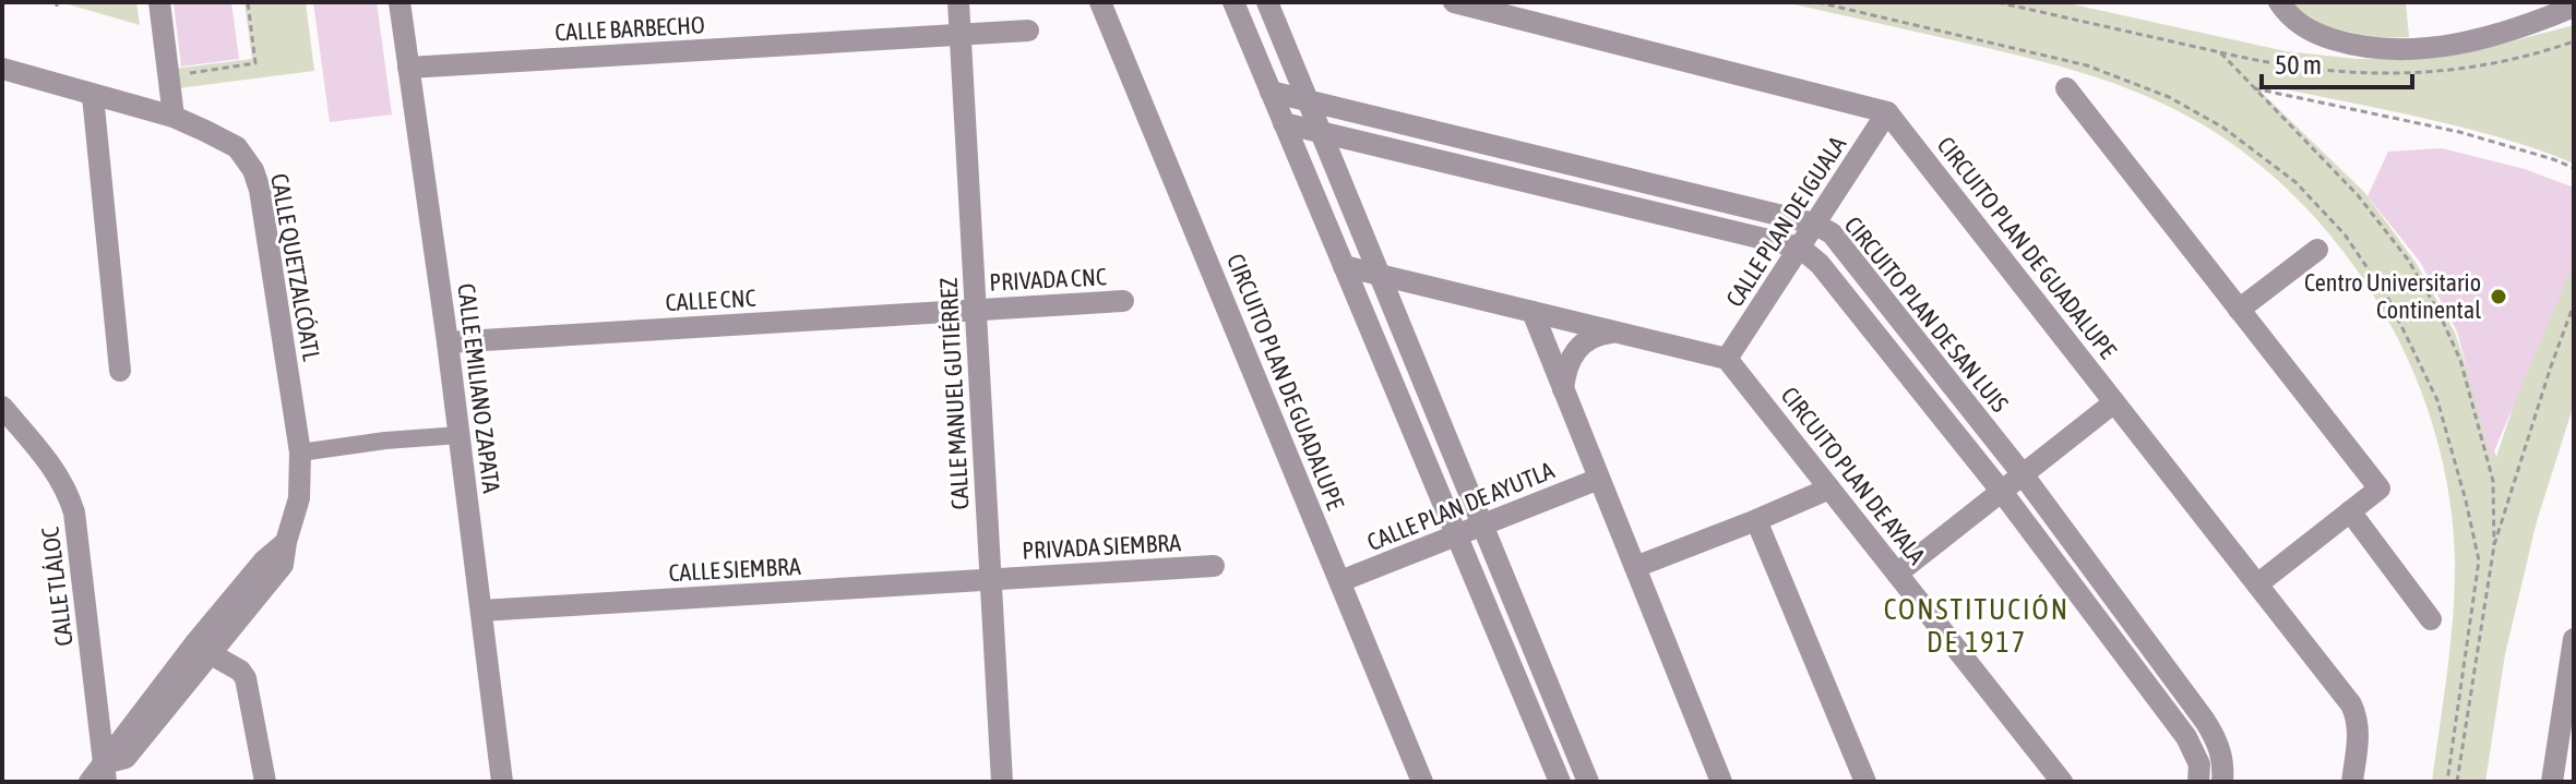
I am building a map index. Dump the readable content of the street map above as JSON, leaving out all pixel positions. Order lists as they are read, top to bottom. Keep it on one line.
{"streets":{"street":["CALLE BARBECHO","CALLE PLAN DE IGUALA","CIRCUITO PLAN DE GUADALUPE","CALLE QUETZALCÓATL","PRIVADA CNC","CALLE CNC","CIRCUITO PLAN DE SAN LUIS","CALLE EMILIANO ZAPATA","CALLE MANUEL GUTIÉRREZ","CIRCUITO PLAN DE AYALA","CALLE PLAN DE AYUTLA","PRIVADA SIEMBRA","CALLE SIEMBRA","CALLE TLÁLOC"]},"crossings":[["CALLE BARBECHO","CALLE EMILIANO ZAPATA"],["CALLE BARBECHO","CALLE MANUEL GUTIÉRREZ"],["CALLE PLAN DE IGUALA","CIRCUITO PLAN DE GUADALUPE"],["CALLE PLAN DE IGUALA","CIRCUITO PLAN DE SAN LUIS"],["CALLE PLAN DE IGUALA","CIRCUITO PLAN DE AYALA"],["CIRCUITO PLAN DE GUADALUPE","CALLE PLAN DE AYUTLA"],["CALLE QUETZALCÓATL","CALLE TLÁLOC"],["PRIVADA CNC","CALLE CNC"],["PRIVADA CNC","CALLE MANUEL GUTIÉRREZ"],["CALLE CNC","CALLE EMILIANO ZAPATA"],["CALLE CNC","CALLE MANUEL GUTIÉRREZ"],["CALLE EMILIANO ZAPATA","CALLE SIEMBRA"],["CALLE MANUEL GUTIÉRREZ","PRIVADA SIEMBRA"],["CALLE MANUEL GUTIÉRREZ","CALLE SIEMBRA"],["PRIVADA SIEMBRA","CALLE SIEMBRA"]],"districts":["CONSTITUCIÓN DE 1917"],"places":["Centro Universitario Continental"],"scale_bar":"50 m"}
